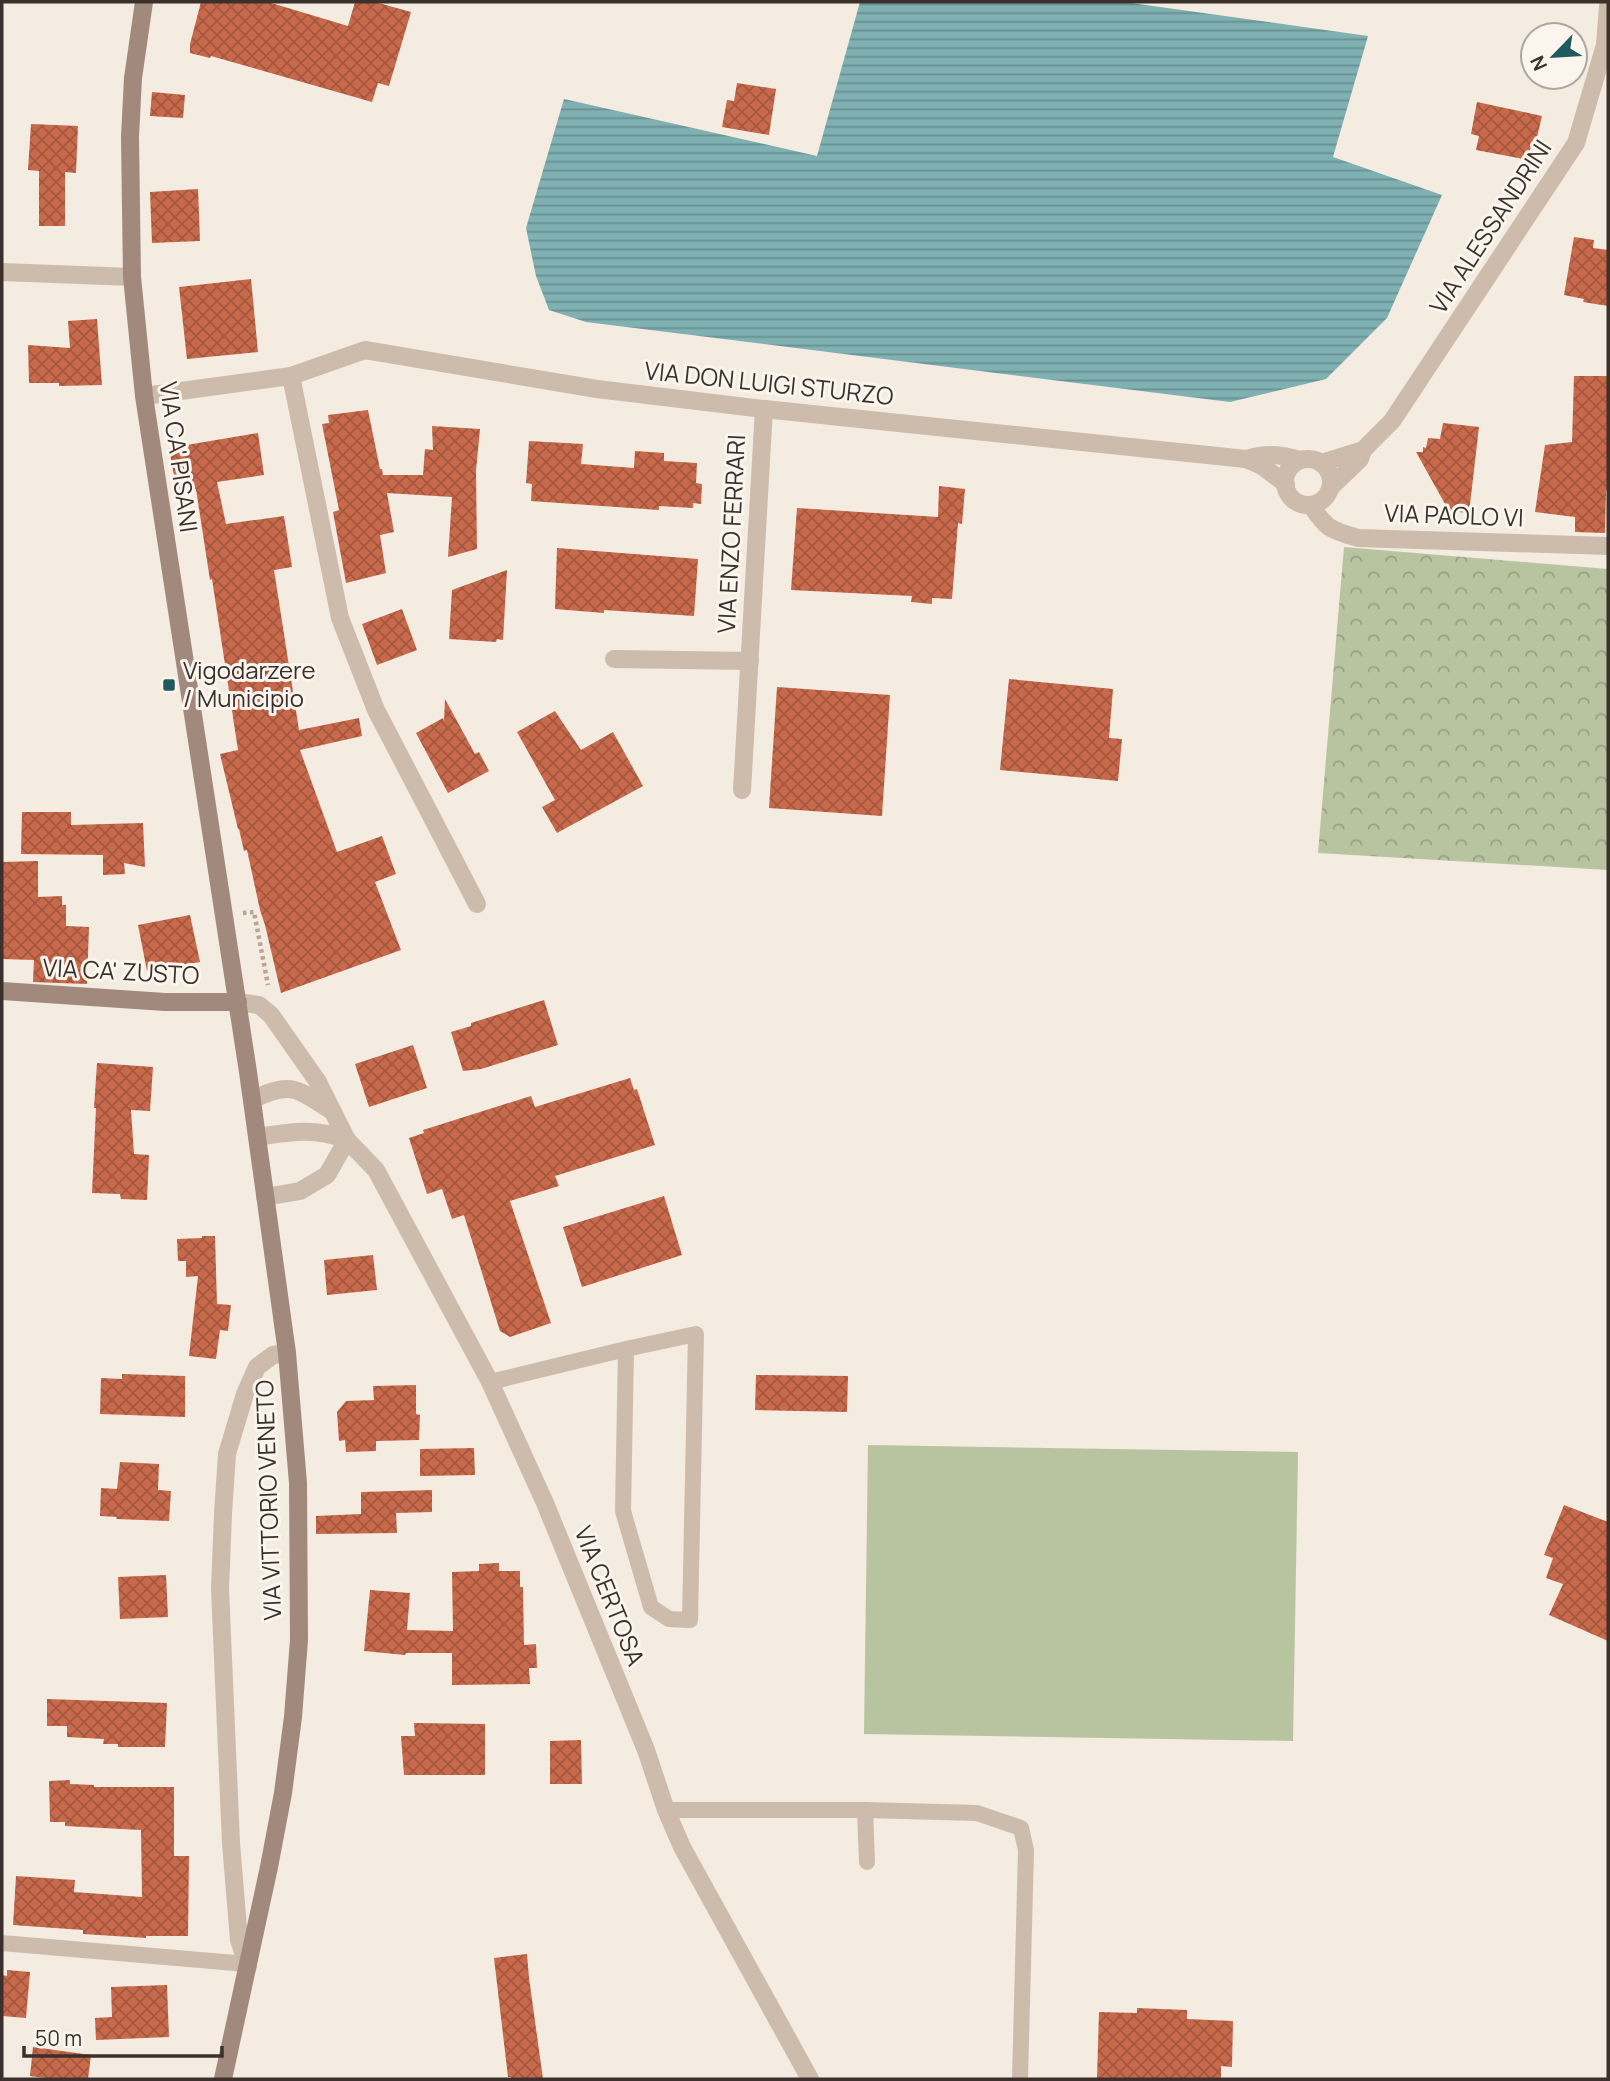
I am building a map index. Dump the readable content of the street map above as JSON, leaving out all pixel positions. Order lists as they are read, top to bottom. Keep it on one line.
{"streets":{"main road":["VIA CA' PISANI","VIA CA' ZUSTO","VIA VITTORIO VENETO"],"street":["VIA ALESSANDRINI","VIA DON LUIGI STURZO","VIA PAOLO VI","VIA ENZO FERRARI","VIA CERTOSA"]},"crossings":[["VIA ALESSANDRINI","VIA DON LUIGI STURZO"],["VIA ALESSANDRINI","VIA PAOLO VI"],["VIA DON LUIGI STURZO","VIA CA' PISANI"],["VIA DON LUIGI STURZO","VIA PAOLO VI"],["VIA DON LUIGI STURZO","VIA ENZO FERRARI"],["VIA CA' PISANI","VIA VITTORIO VENETO"],["VIA CA' ZUSTO","VIA VITTORIO VENETO"],["VIA CA' ZUSTO","VIA CERTOSA"],["VIA VITTORIO VENETO","VIA CERTOSA"]],"places":{"transit":["Vigodarzere / Municipio"]},"scale_bar":"50 m","north":"bottom left"}
